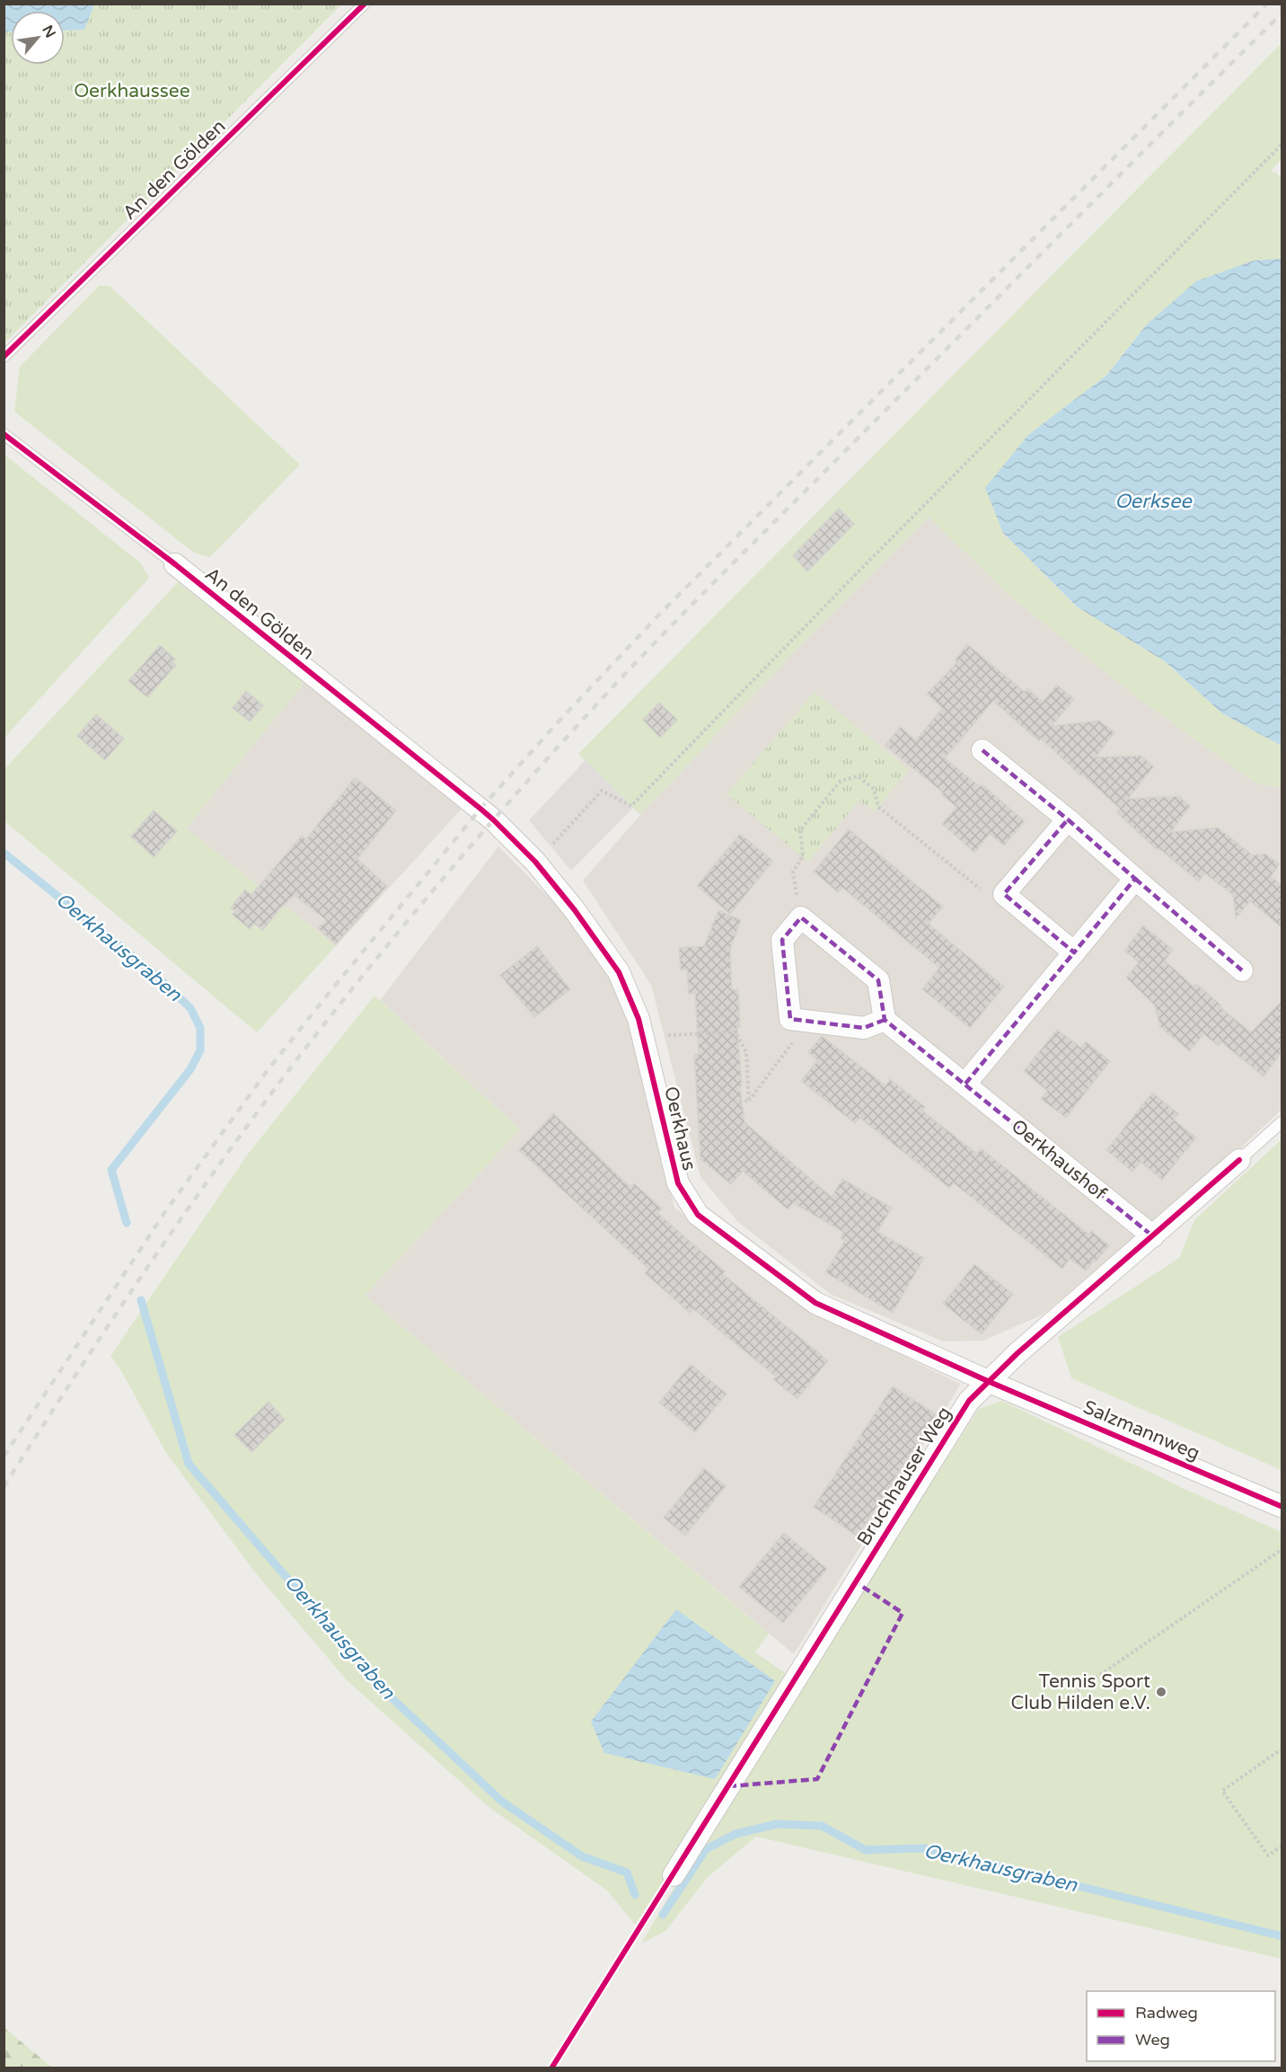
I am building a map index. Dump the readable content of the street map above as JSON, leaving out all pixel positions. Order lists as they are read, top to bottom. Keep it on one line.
{"streets":{"street":["An den Gölden","Oerkhaus","Oerkhaushof","Salzmannweg","Bruchhauser Weg"]},"crossings":[["An den Gölden","Oerkhaus"],["Oerkhaus","Salzmannweg"],["Oerkhaus","Bruchhauser Weg"],["Oerkhaushof","Bruchhauser Weg"],["Salzmannweg","Bruchhauser Weg"]],"water":["Oerksee","Oerkhausgraben"],"parks":["Oerkhaussee"],"places":["Tennis Sport Club Hilden e.V."],"legend":["Radweg","Weg"],"north":"top right"}
